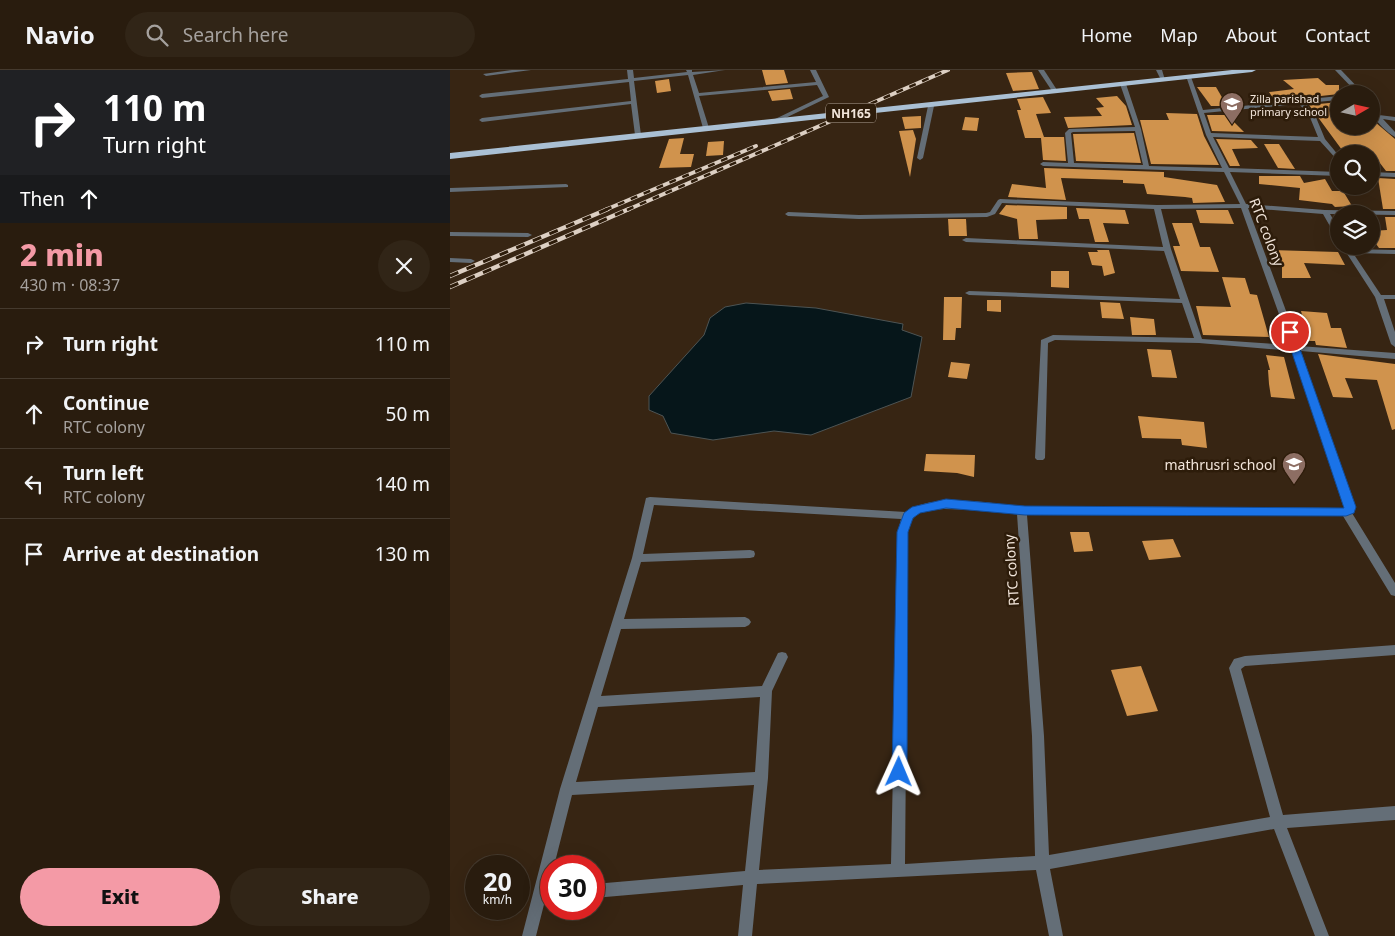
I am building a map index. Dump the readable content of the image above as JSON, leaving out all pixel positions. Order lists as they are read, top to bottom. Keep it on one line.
{"streets":{"highway":["NH165"],"street":["RTC colony"]},"crossings":[["NH165","RTC colony"]],"places":{"school or university":["Zilla parishad primary school","mathrusri school"]},"north":"right","page":{"header":"Navio","search":"Search here","nav":["Home","Map","About","Contact"],"turn":["110 m","Turn right"],"then":"Then","heading":["2 min","430 m · 08:37"],"list":[{"name":"Turn right","value":"110 m"},{"name":"Continue","note":"RTC colony","value":"50 m"},{"name":"Turn left","note":"RTC colony","value":"140 m"},{"name":"Arrive at destination","value":"130 m"}],"speed":"20 km/h","limit":"30","buttons":["Exit","Share"]}}
